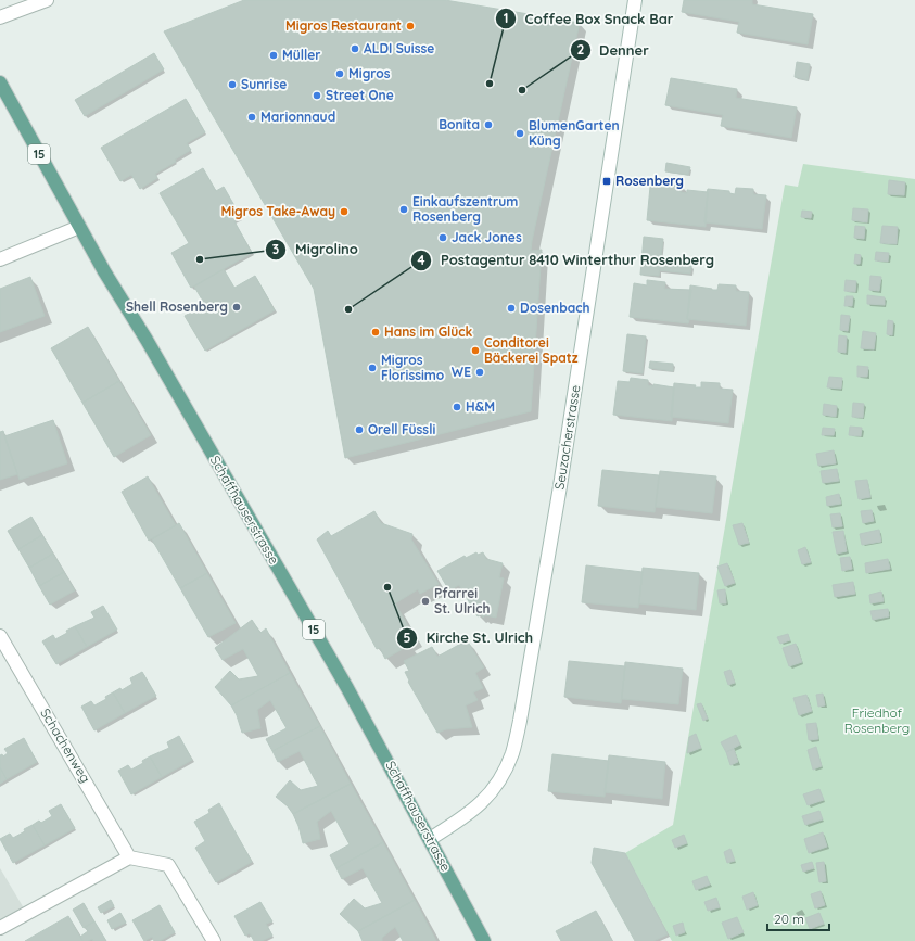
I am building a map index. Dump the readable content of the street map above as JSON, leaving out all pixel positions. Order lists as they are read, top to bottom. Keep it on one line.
{"streets":{"main road":["15","Seuzacherstrasse","Schaffhauserstrasse","Schachenweg"]},"crossings":[["Seuzacherstrasse","Schaffhauserstrasse"]],"parks":["Friedhof Rosenberg"],"places":{"other":["Migros Restaurant","ALDI Suisse","Müller","Migros","Coffee Box Snack Bar","Sunrise","Denner","Street One","Marionnaud","Bonita","BlumenGarten Küng","Einkaufszentrum Rosenberg","Migros Take-Away","Jack Jones","Migrolino","Shell Rosenberg","Dosenbach","Postagentur 8410 Winterthur Rosenberg","Hans im Glück","Conditorei Bäckerei Spatz","Migros Florissimo","WE","H&M","Orell Füssli","Kirche St. Ulrich","Pfarrei St. Ulrich"],"transit":["Rosenberg"]},"scale_bar":"20 m"}
